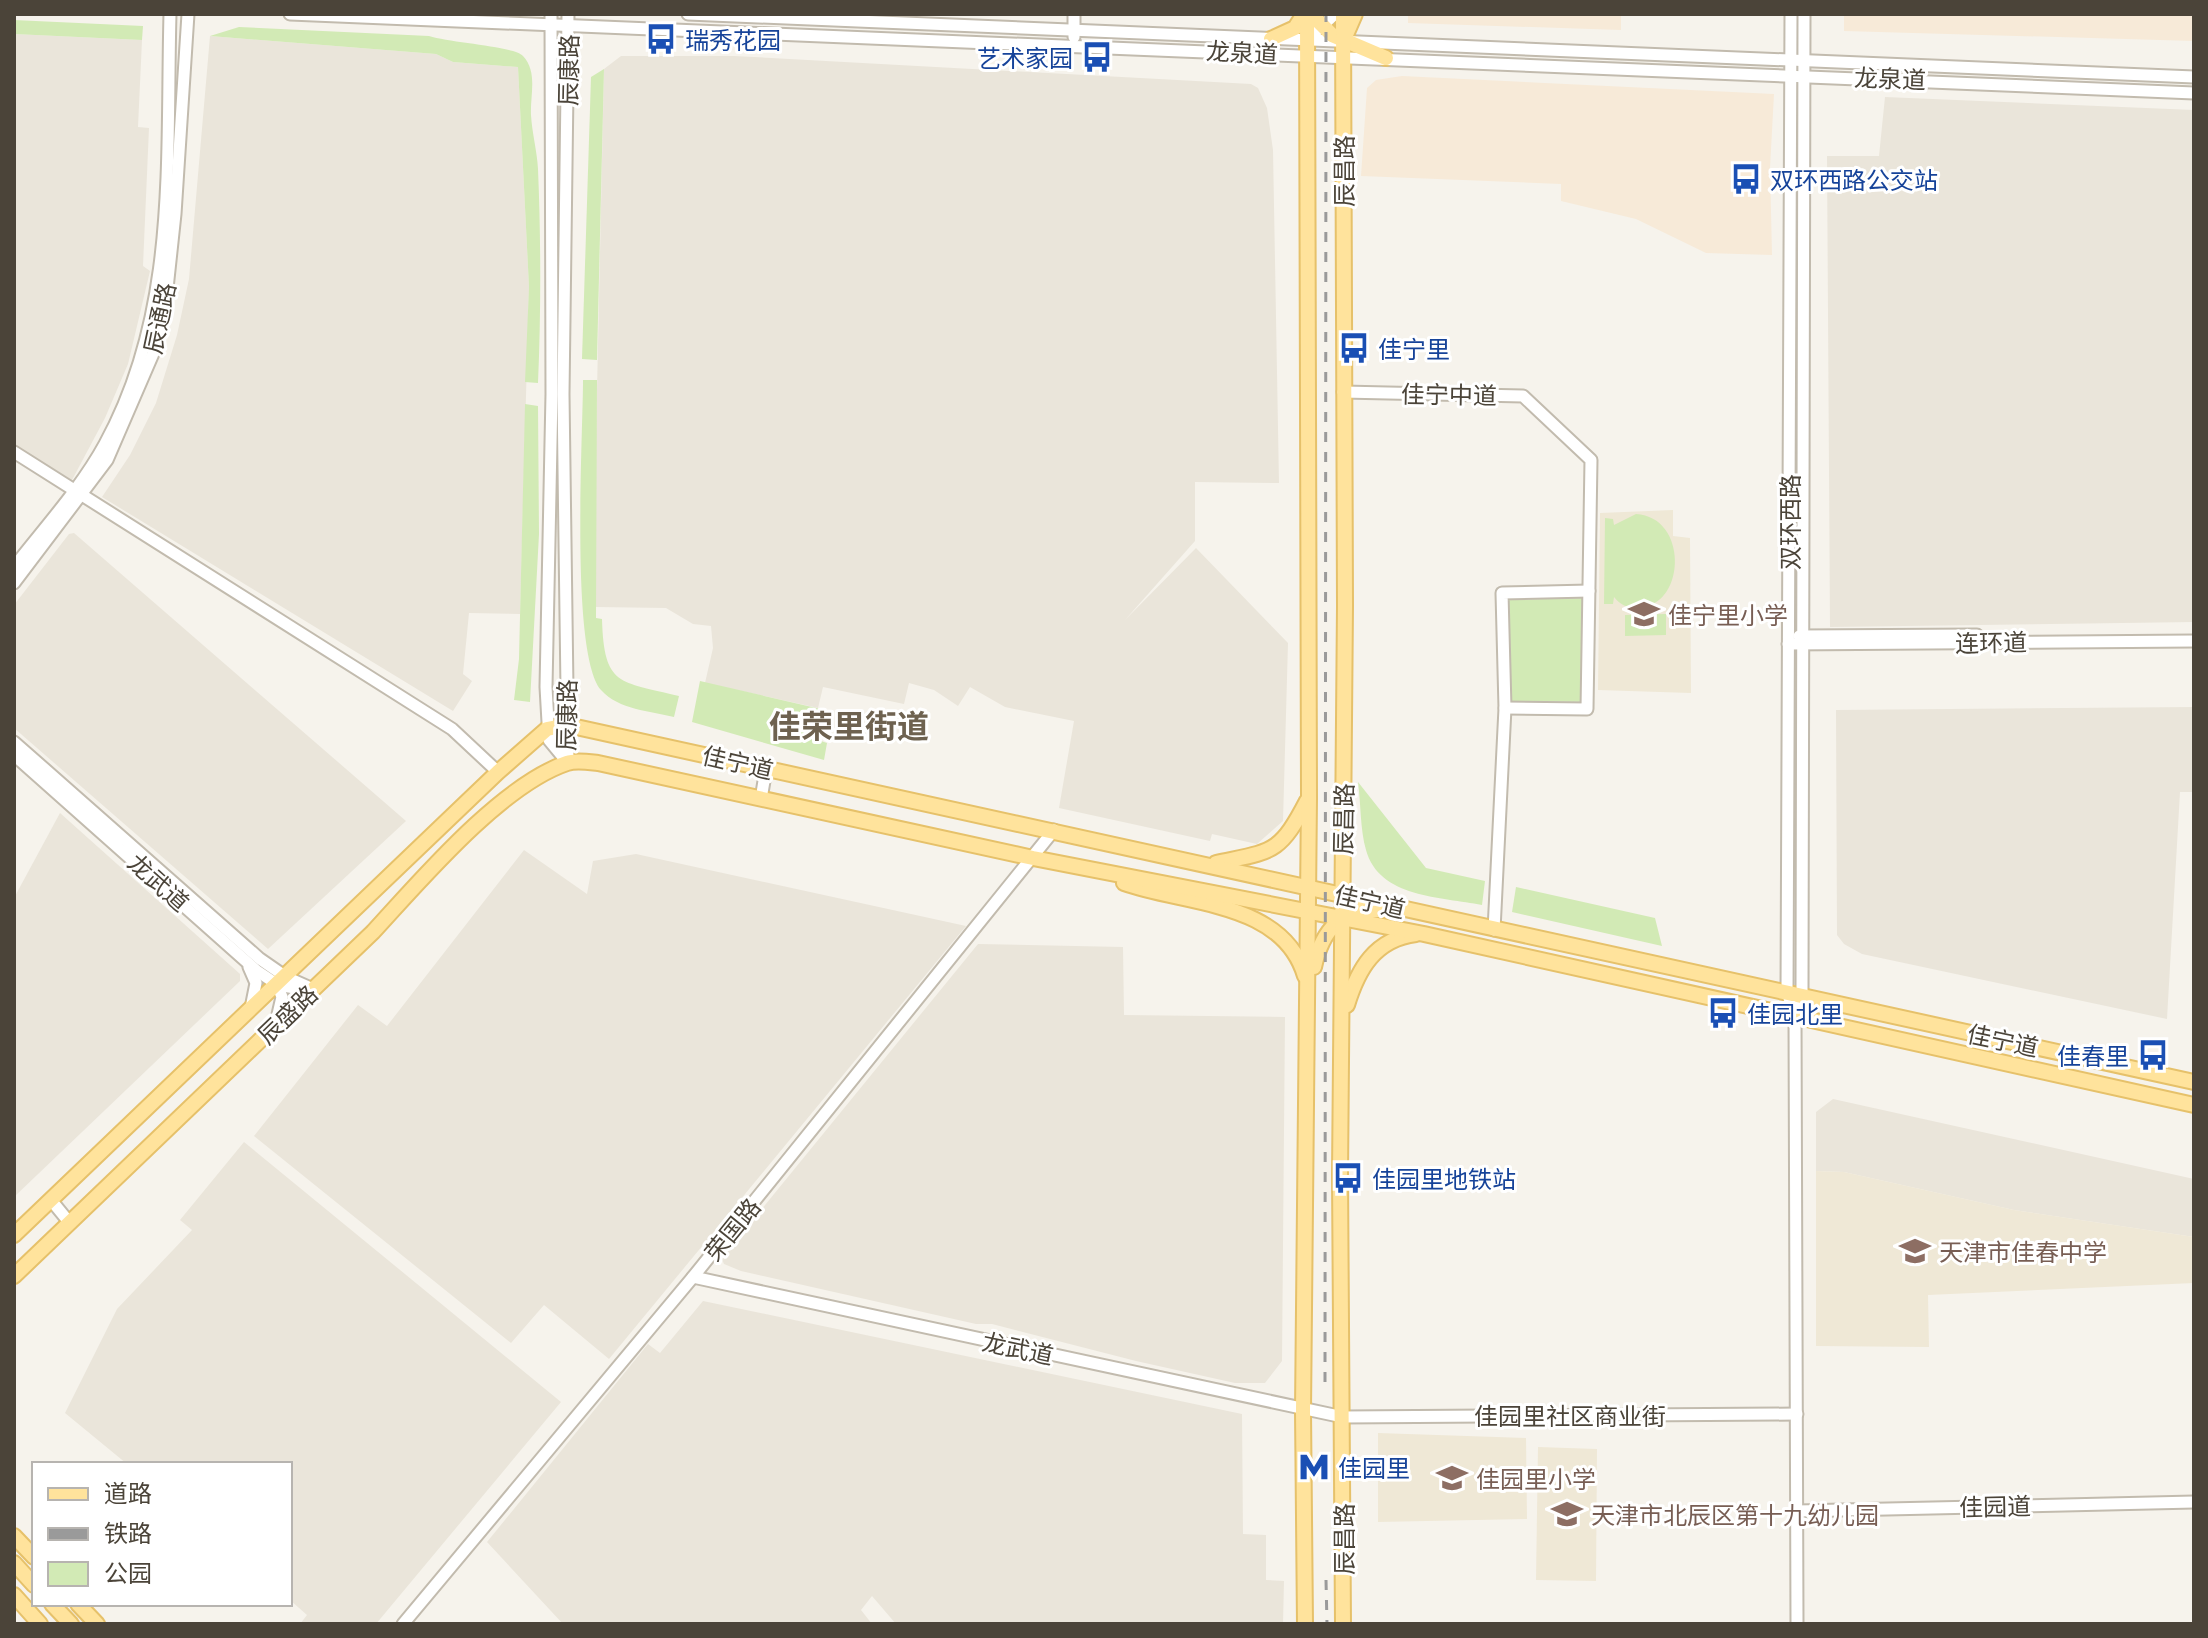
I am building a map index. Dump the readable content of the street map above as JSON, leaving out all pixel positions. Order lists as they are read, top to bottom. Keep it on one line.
{"streets":{"main road":["辰昌路","佳宁道","辰盛路"],"street":["龙泉道","辰康路","辰通路","佳宁中道","双环西路","连环道","龙武道","荣国路","佳园里社区商业街","佳园道"]},"crossings":[["龙泉道","辰康路"],["龙泉道","辰昌路"],["龙泉道","双环西路"],["辰康路","佳宁道"],["辰康路","辰盛路"],["辰昌路","佳宁中道"],["辰昌路","佳宁道"],["辰昌路","龙武道"],["辰昌路","佳园里社区商业街"],["双环西路","连环道"],["双环西路","佳宁道"],["佳宁道","辰盛路"],["佳宁道","荣国路"],["龙武道","辰盛路"],["龙武道","荣国路"],["龙武道","佳园里社区商业街"]],"districts":["佳荣里街道"],"places":{"bus stop":["瑞秀花园","艺术家园","双环西路公交站","佳宁里","佳园北里","佳春里","佳园里地铁站"],"school or university":["佳宁里小学","天津市佳春中学","佳园里小学","天津市北辰区第十九幼儿园"],"metro station":["佳园里"]},"legend":["道路","铁路","公园"]}
